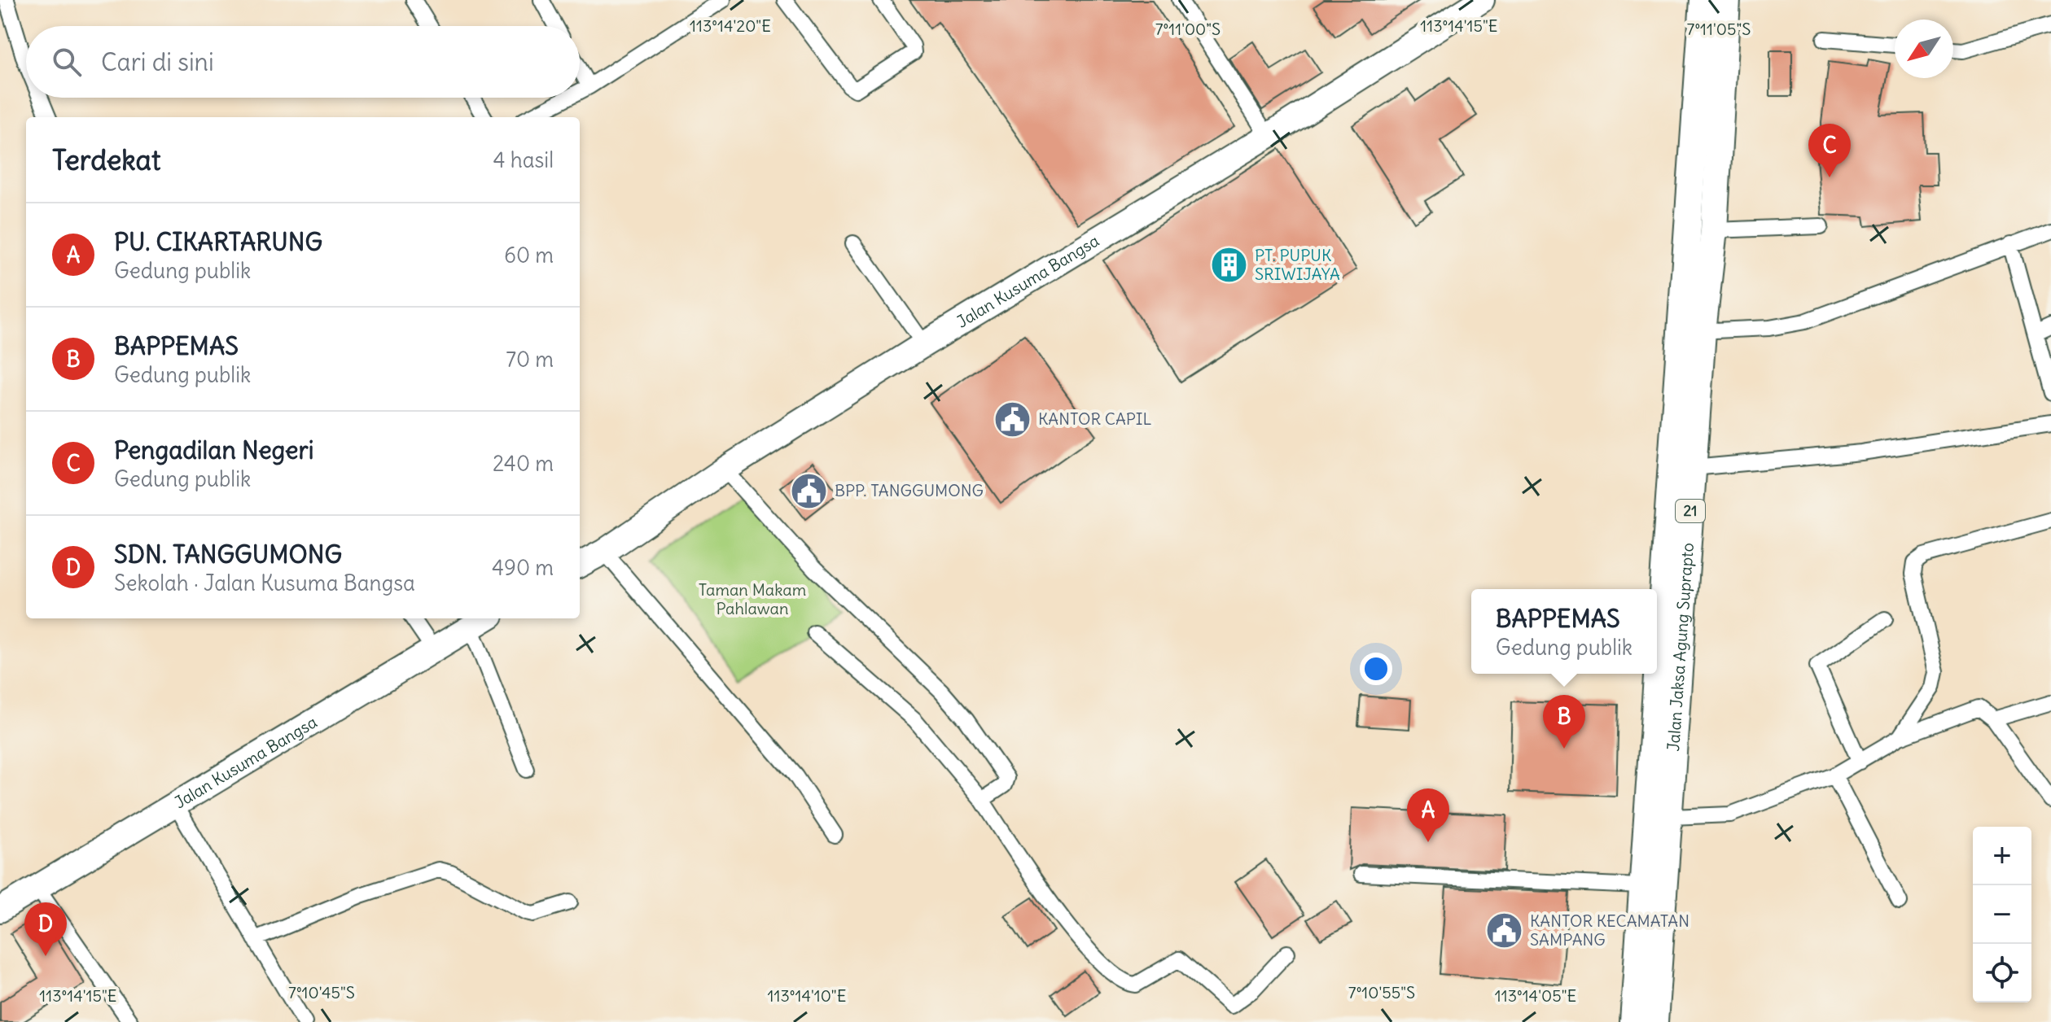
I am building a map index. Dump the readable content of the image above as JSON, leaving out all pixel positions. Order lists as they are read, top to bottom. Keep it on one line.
{"streets":{"highway":["21","Jalan Jaksa Agung Suprapto"],"main road":["Jalan Kusuma Bangsa"]},"parks":["Taman Makam Pahlawan"],"places":{"building":["PT. PUPUK SRIWIJAYA"],"public building":["KANTOR CAPIL","BPP. TANGGUMONG","KANTOR KECAMATAN SAMPANG"]},"north":"bottom left","page":{"search":"Cari di sini","heading":["Terdekat","4 hasil"],"pins":["C","B","A","D"],"list":[{"mark":"A","name":"PU. CIKARTARUNG","note":"Gedung publik","value":"60 m"},{"mark":"B","name":"BAPPEMAS","note":"Gedung publik","value":"70 m"},{"mark":"C","name":"Pengadilan Negeri","note":"Gedung publik","value":"240 m"},{"mark":"D","name":"SDN. TANGGUMONG","note":"Sekolah · Jalan Kusuma Bangsa","value":"490 m"}],"popup":["BAPPEMAS","Gedung publik"],"map_buttons":["+","−"]},"coordinates":["113°14'20\"E","113°14'15\"E","7°11'00\"S","7°11'05\"S","7°10'45\"S","7°10'55\"S","113°14'10\"E","113°14'05\"E"]}
